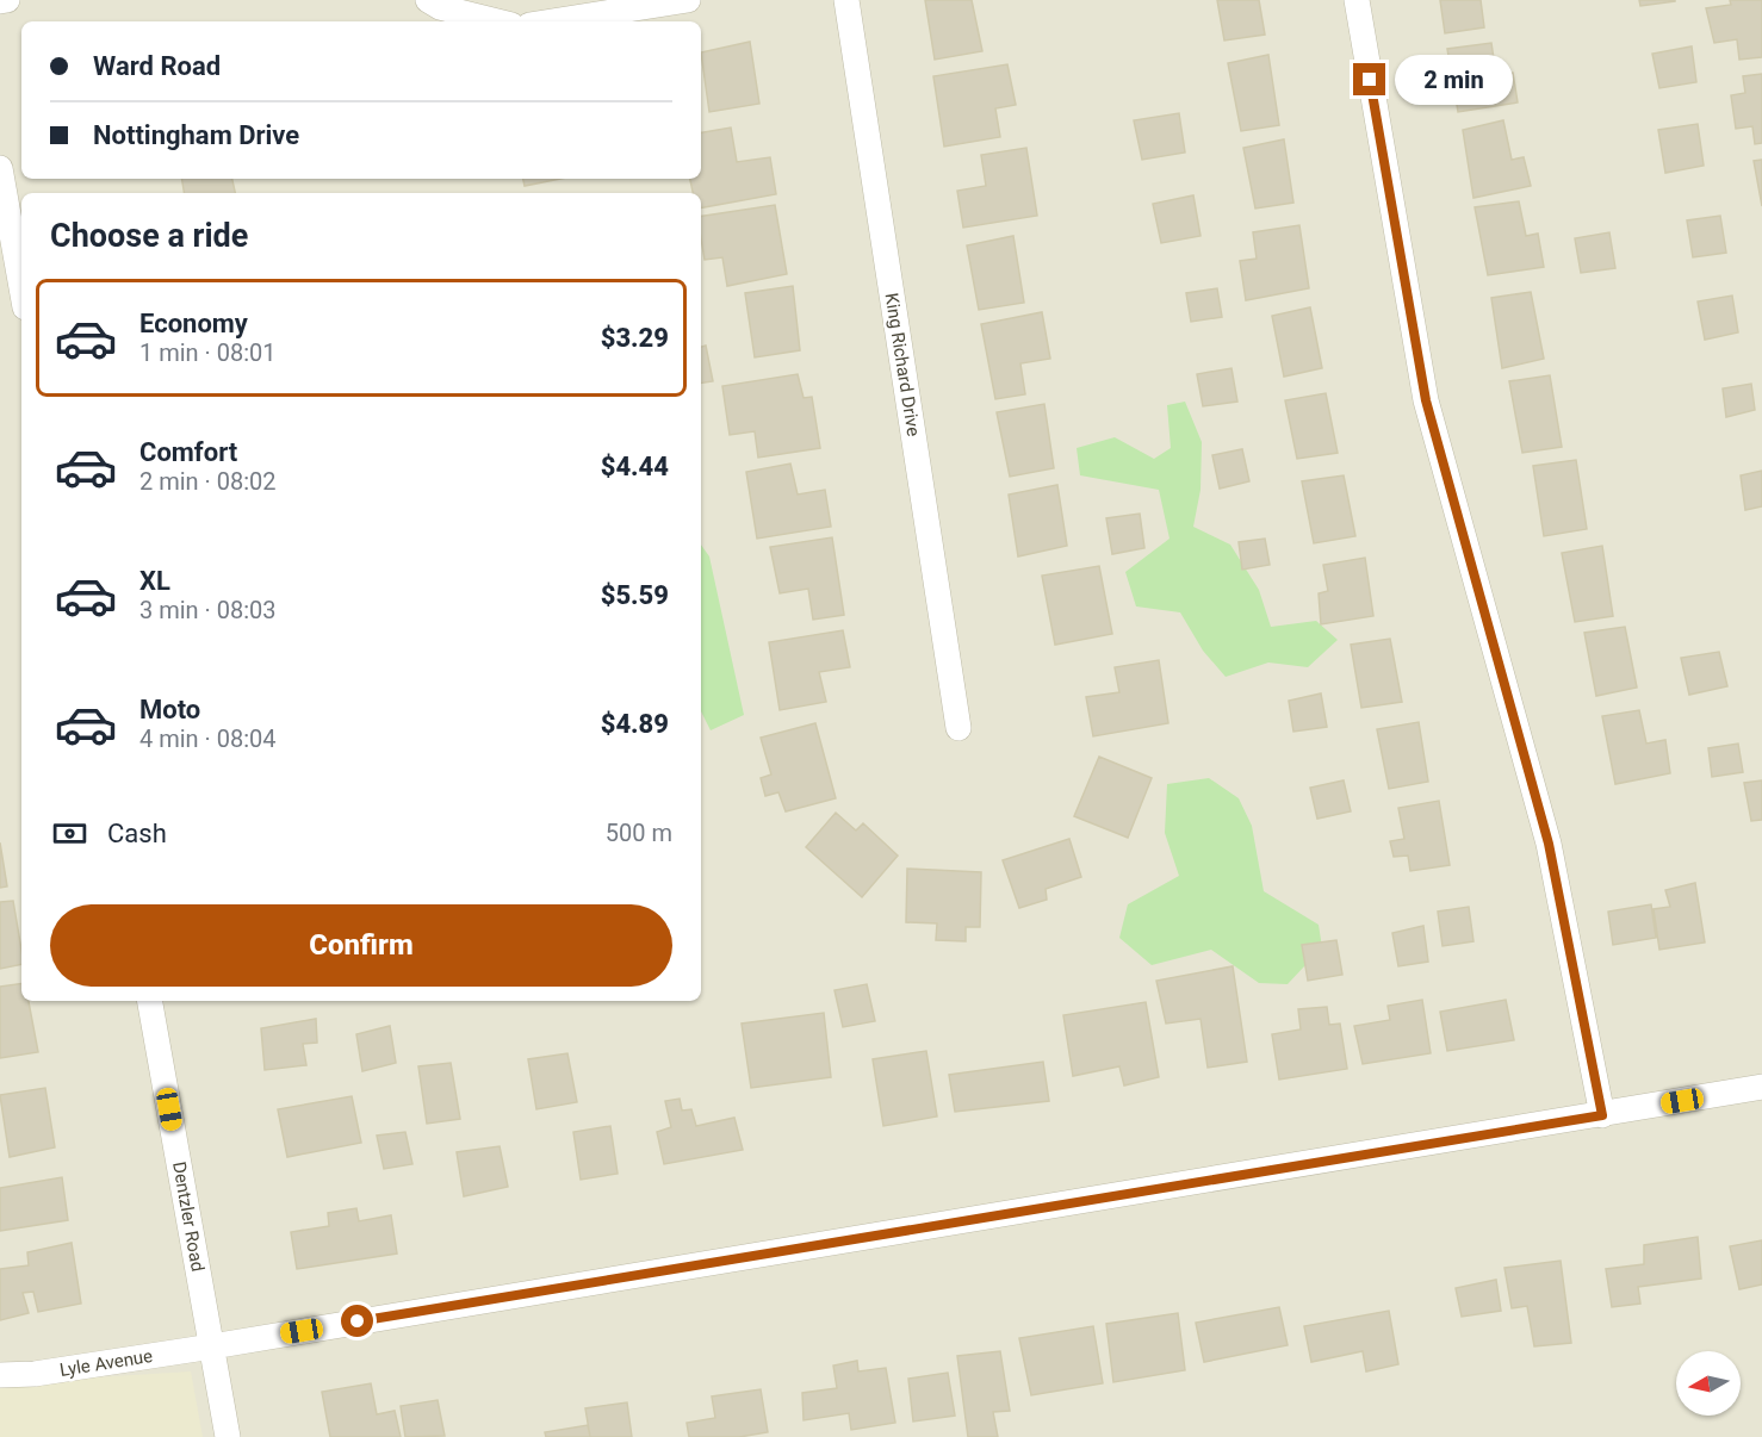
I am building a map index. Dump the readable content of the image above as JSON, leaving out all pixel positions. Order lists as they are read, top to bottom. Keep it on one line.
{"streets":{"street":["King Richard Drive","Dentzler Road","Lyle Avenue"]},"crossings":[["Dentzler Road","Lyle Avenue"]],"north":"left","page":{"banner":["Ward Road","Nottingham Drive"],"bubble":"2 min","heading":"Choose a ride","list":[{"name":"Economy","note":"1 min · 08:01","value":"$3.29"},{"name":"Comfort","note":"2 min · 08:02","value":"$4.44"},{"name":"XL","note":"3 min · 08:03","value":"$5.59"},{"name":"Moto","note":"4 min · 08:04","value":"$4.89"}],"pay":["Cash","500 m"],"buttons":"Confirm"}}
